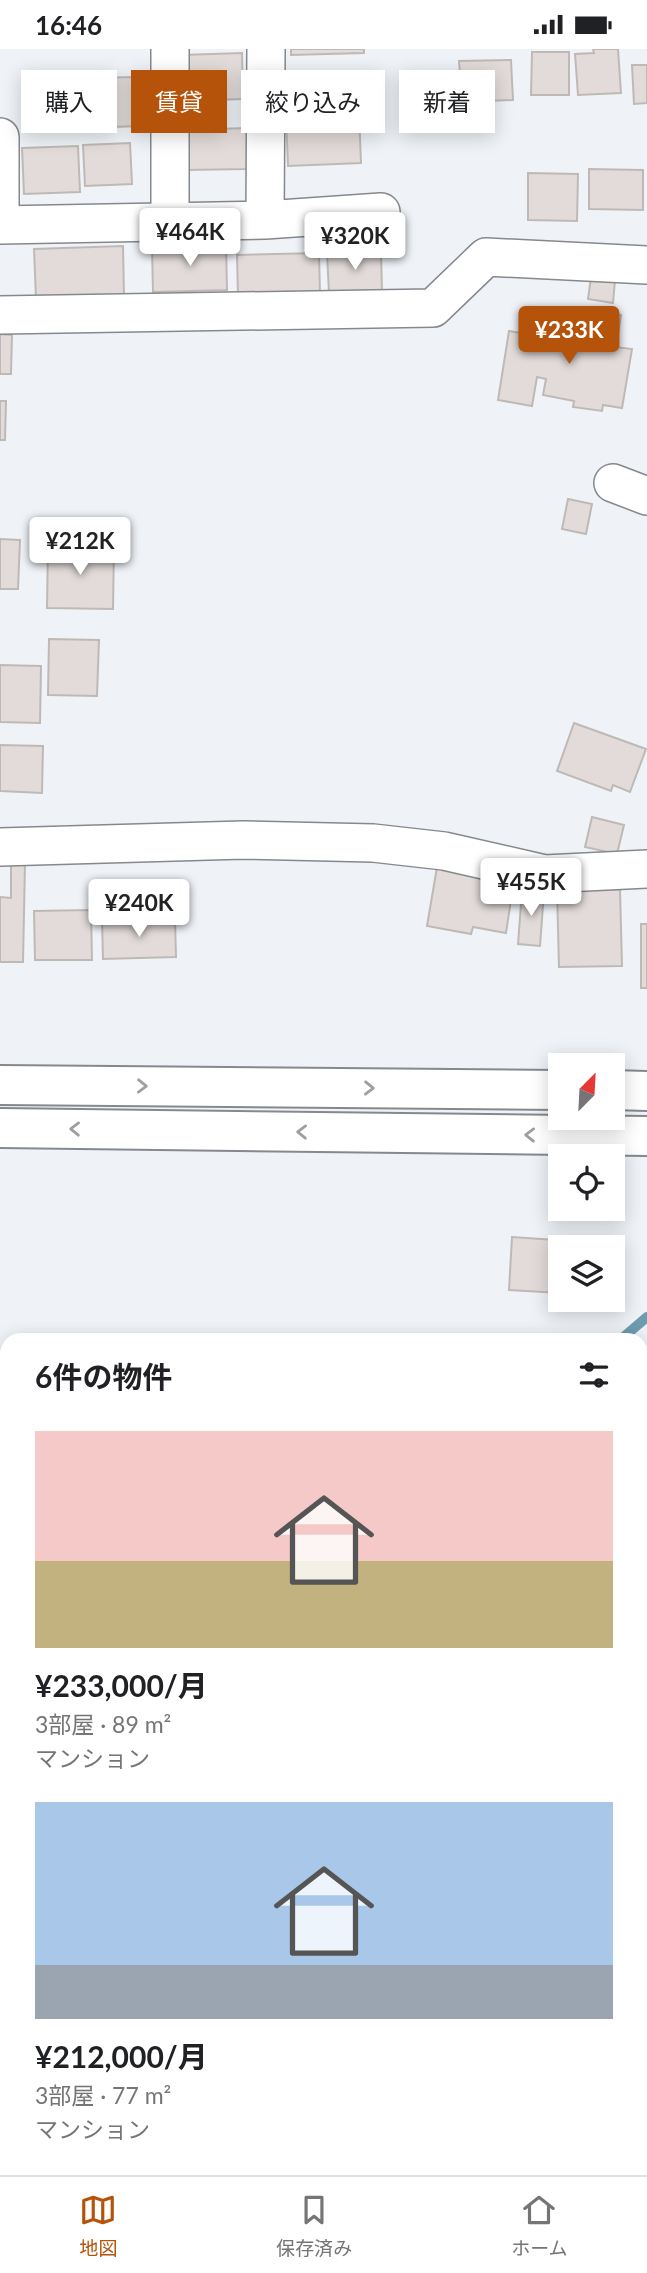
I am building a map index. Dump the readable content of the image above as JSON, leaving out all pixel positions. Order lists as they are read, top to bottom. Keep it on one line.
{"north":"top right","page":{"status":"16:46","chip":["購入","賃貸","絞り込み","新着"],"price":["¥464K","¥320K","¥233K","¥212K","¥455K","¥240K"],"heading":"6件の物件","list":[{"name":"¥233,000/月","note":"3部屋 · 89 m² · マンション"},{"name":"¥212,000/月","note":"3部屋 · 77 m² · マンション"}],"tabs":["地図","保存済み","ホーム"]}}
